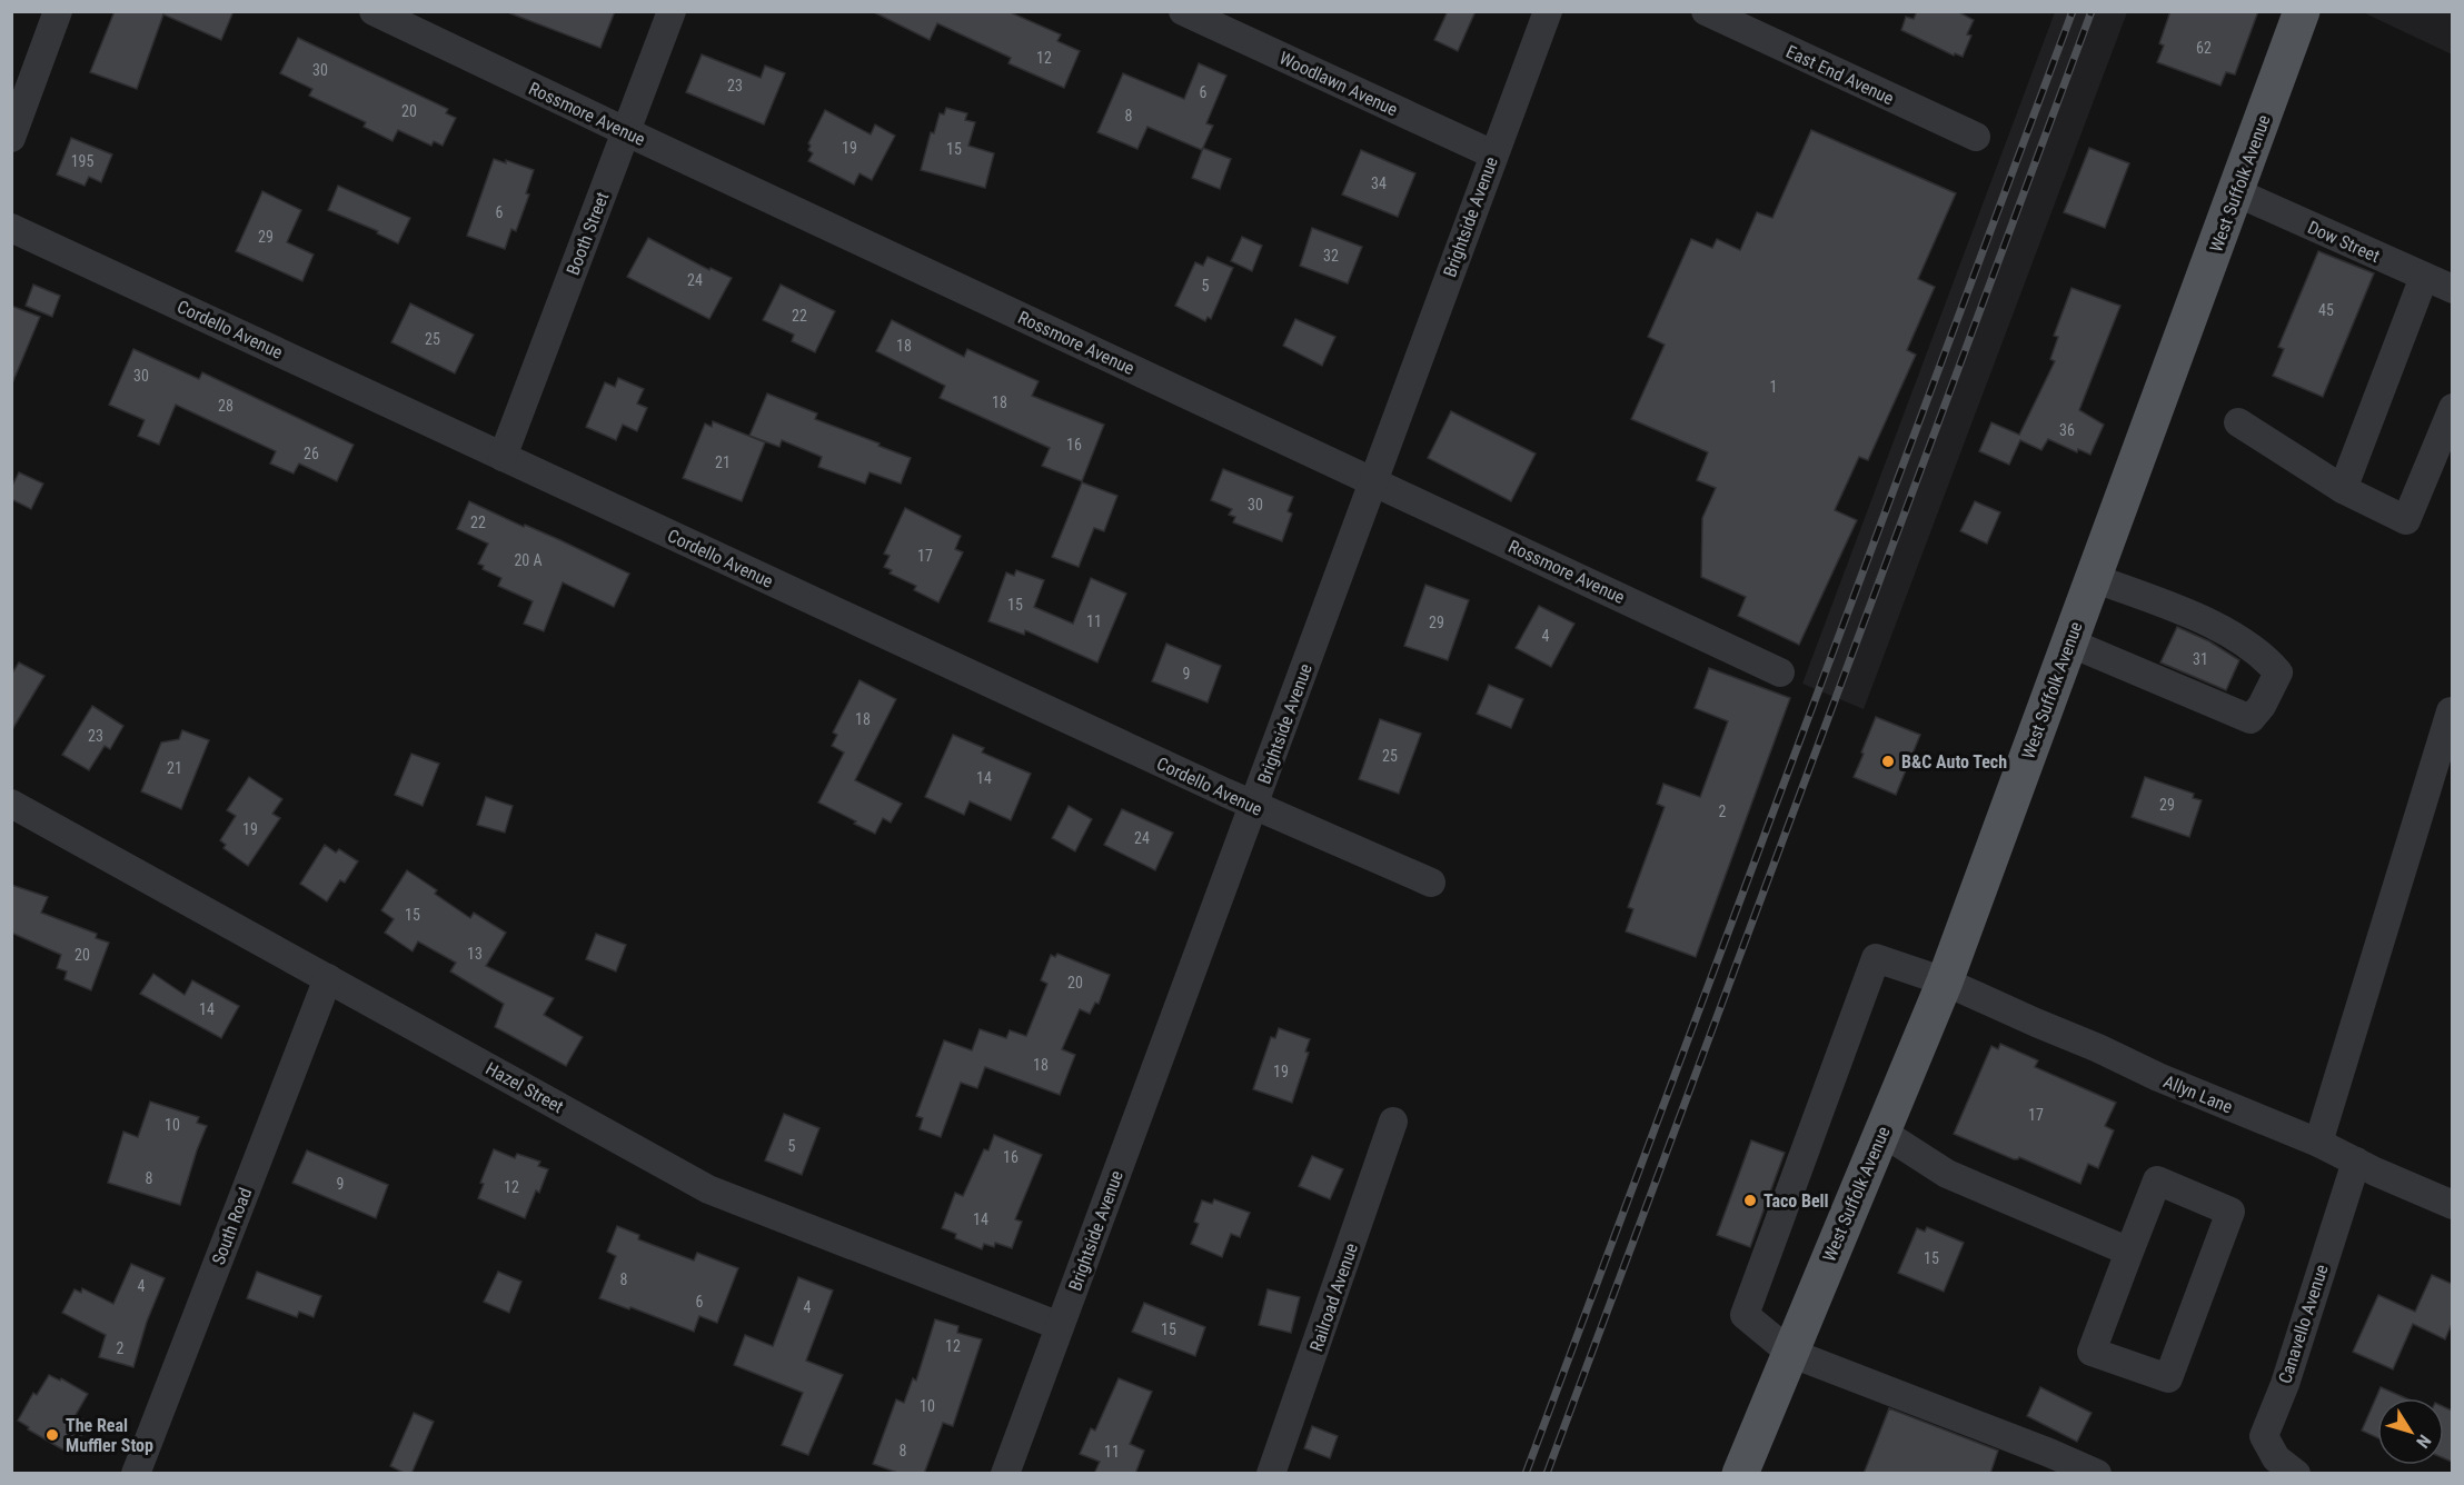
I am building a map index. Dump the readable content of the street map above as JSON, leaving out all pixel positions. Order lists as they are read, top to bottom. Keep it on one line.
{"streets":{"main road":["West Suffolk Avenue"],"street":["East End Avenue","Woodlawn Avenue","Rossmore Avenue","Brightside Avenue","Booth Street","Dow Street","Cordello Avenue","Hazel Street","Allyn Lane","South Road","Railroad Avenue","Canavello Avenue"]},"crossings":[["Woodlawn Avenue","Brightside Avenue"],["Rossmore Avenue","Brightside Avenue"],["Rossmore Avenue","Booth Street"],["West Suffolk Avenue","Dow Street"],["West Suffolk Avenue","Allyn Lane"],["Brightside Avenue","Cordello Avenue"],["Brightside Avenue","Hazel Street"],["Booth Street","Cordello Avenue"],["Hazel Street","South Road"],["Allyn Lane","Canavello Avenue"]],"places":["B&C Auto Tech","Taco Bell","The Real Muffler Stop"],"house_numbers":["62","12","30","23","6","20","8","19","15","195","34","6","29","32","24","5","45","22","25","18","30","1","18","28","36","16","26","21","30","22","17","20 A","15","11","29","4","31","9","18","23","25","21","14","29","2","19","24","15","13","20","20","14","18","19","17","10","5","16","8","9","12","14","15","8","4","6","4","15","12","2","10","8","11"],"north":"bottom right"}
